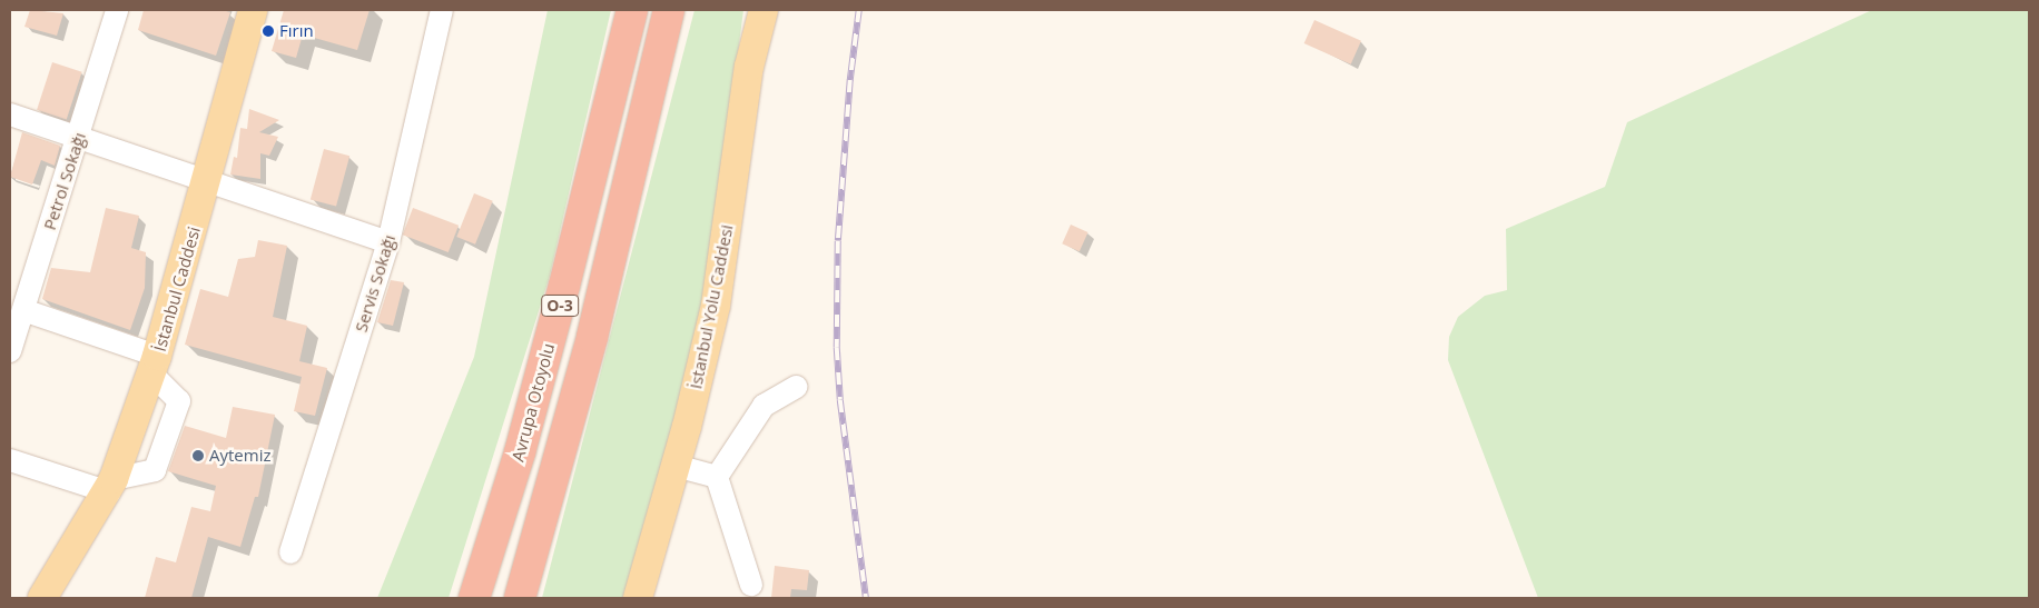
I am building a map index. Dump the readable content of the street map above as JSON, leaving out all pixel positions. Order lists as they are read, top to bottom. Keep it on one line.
{"streets":{"highway":["O-3","Avrupa Otoyolu"],"main road":["İstanbul Caddesi","İstanbul Yolu Caddesi"],"street":["Petrol Sokağı","Servis Sokağı"]},"places":["Fırın","Aytemiz"]}
